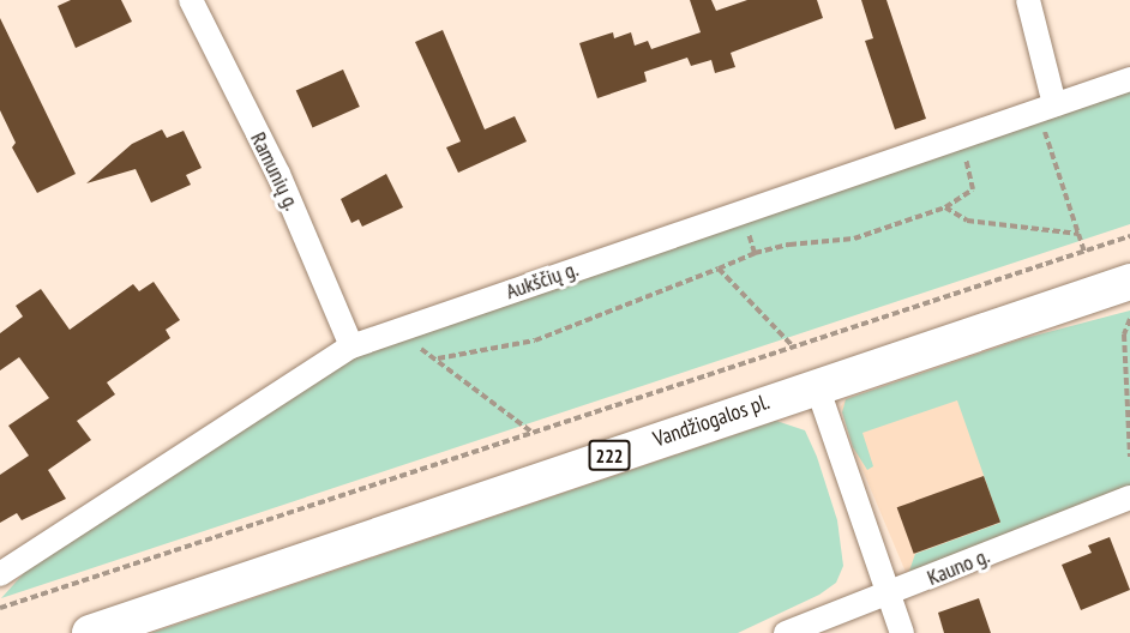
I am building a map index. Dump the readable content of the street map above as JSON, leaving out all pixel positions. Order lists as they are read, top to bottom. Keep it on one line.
{"streets":{"main road":["Vandžiogalos pl.","222"],"street":["Ramunių g.","Aukščių g.","Kauno g."]},"crossings":[["Ramunių g.","Aukščių g."]]}
